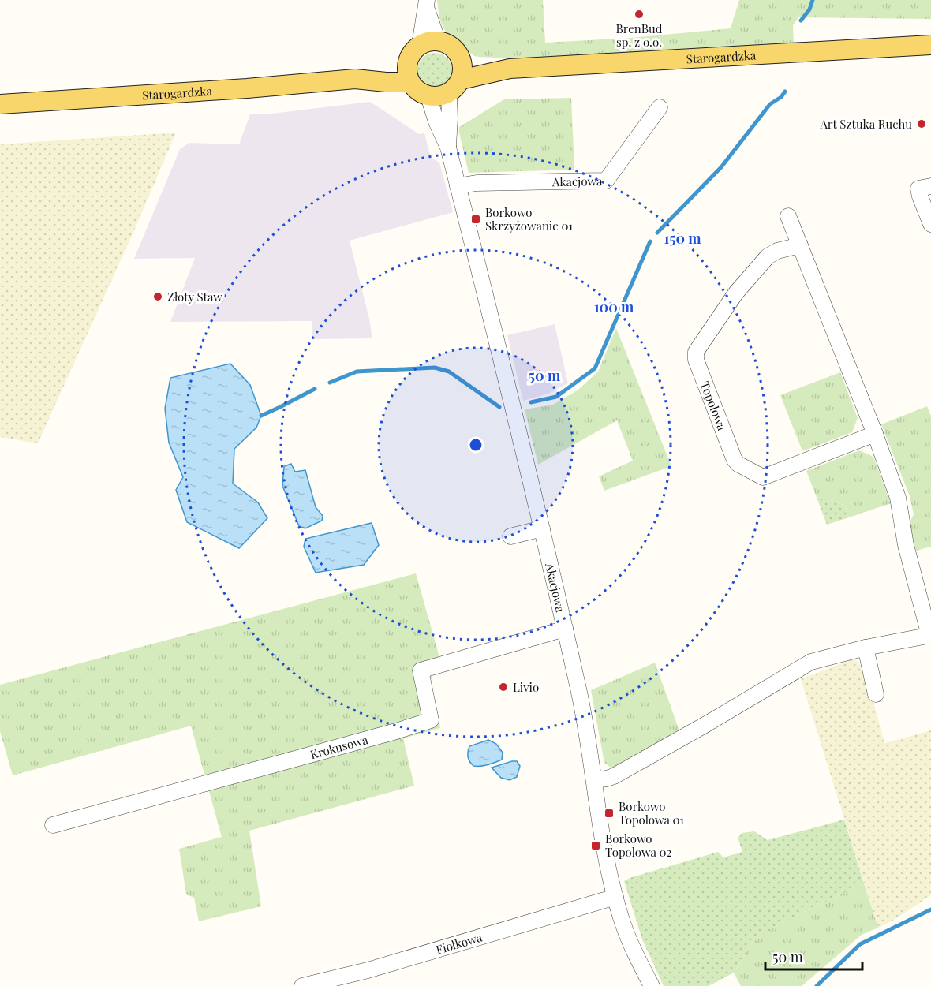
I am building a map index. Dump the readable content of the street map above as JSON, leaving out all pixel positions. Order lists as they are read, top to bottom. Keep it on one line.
{"streets":{"main road":["Starogardzka"],"street":["Akacjowa","Topolowa","Krokusowa","Fiołkowa"]},"crossings":[["Starogardzka","Akacjowa"],["Akacjowa","Krokusowa"],["Akacjowa","Fiołkowa"]],"places":{"other":["BrenBud sp. z o.o.","Art Sztuka Ruchu","Złoty Staw","Livio"],"transit":["Borkowo Skrzyżowanie 01","Borkowo Topolowa 01","Borkowo Topolowa 02"]},"scale_bar":"50 m","rings":["150 m","100 m","50 m"]}
